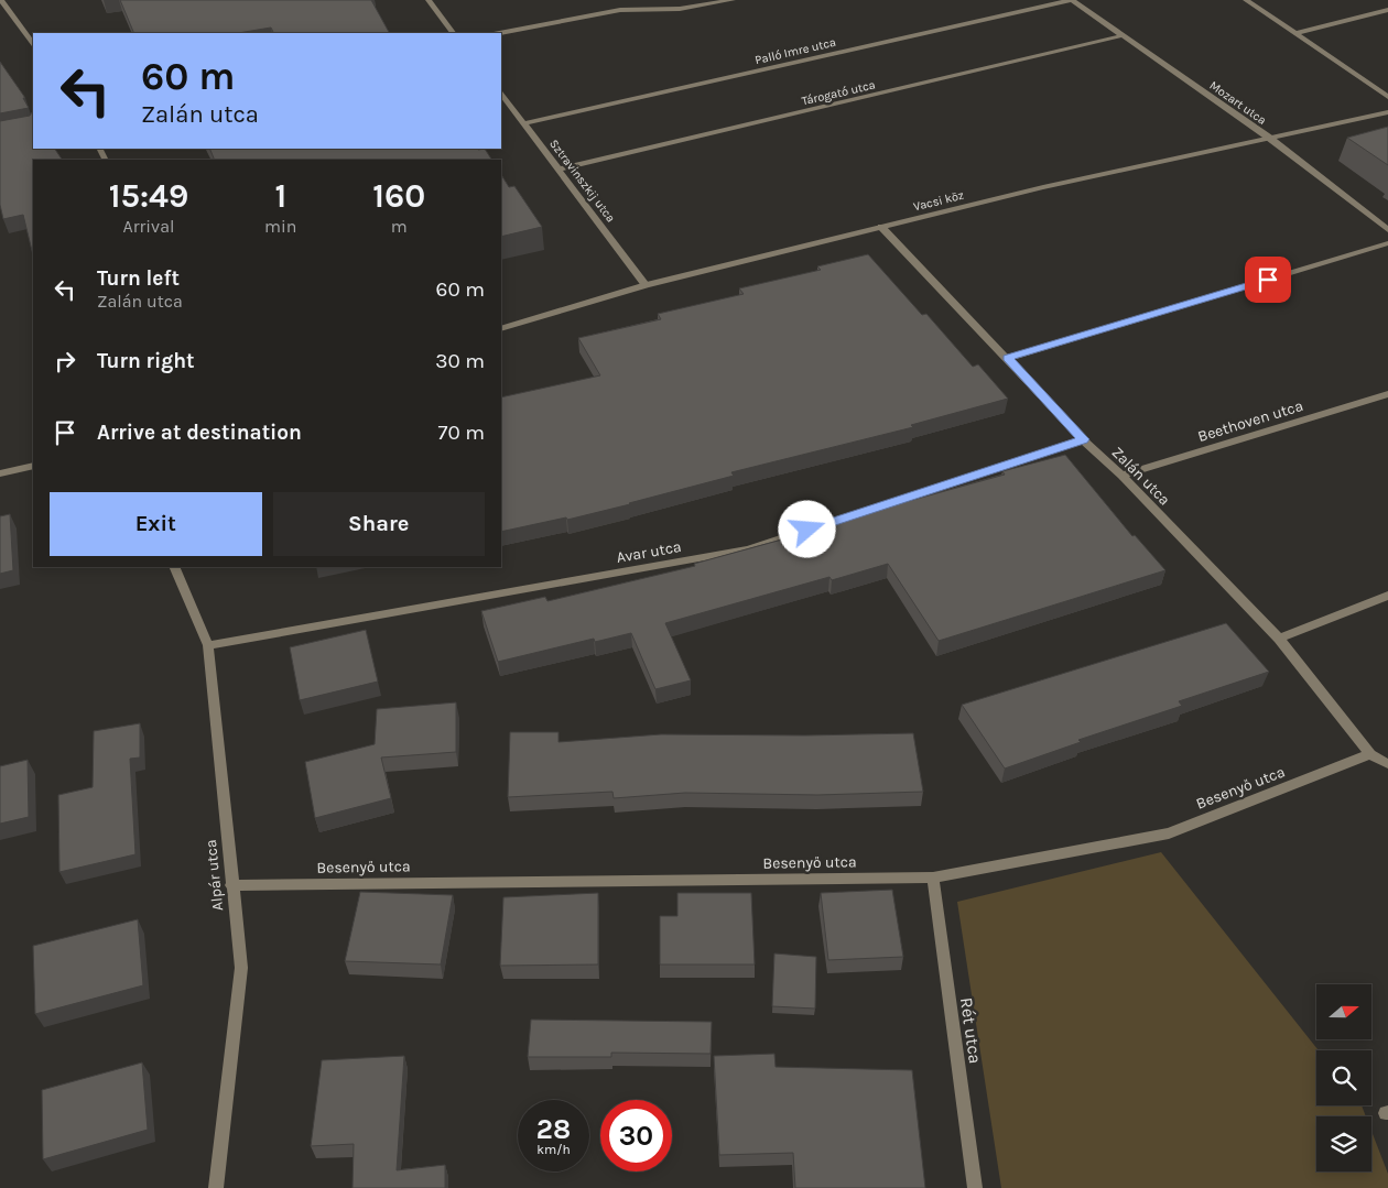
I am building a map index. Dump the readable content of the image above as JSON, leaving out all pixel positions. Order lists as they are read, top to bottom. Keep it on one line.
{"streets":{"street":["Palló Imre utca","Tárogató utca","Mozart utca","Sztravinszkij utca","Vacsi köz","Beethoven utca","Zalán utca","Avar utca","Besenyő utca","Alpár utca","Rét utca"]},"crossings":[["Palló Imre utca","Mozart utca"],["Palló Imre utca","Sztravinszkij utca"],["Tárogató utca","Mozart utca"],["Tárogató utca","Sztravinszkij utca"],["Mozart utca","Vacsi köz"],["Sztravinszkij utca","Vacsi köz"],["Vacsi köz","Zalán utca"],["Beethoven utca","Zalán utca"],["Zalán utca","Avar utca"],["Zalán utca","Besenyő utca"],["Avar utca","Alpár utca"],["Besenyő utca","Alpár utca"],["Besenyő utca","Rét utca"]],"north":"right","page":{"turn":["60 m","Zalán utca"],"eta":["15:49","Arrival","1","min","160","m"],"list":[{"name":"Turn left","note":"Zalán utca","value":"60 m"},{"name":"Turn right","value":"30 m"},{"name":"Arrive at destination","value":"70 m"}],"buttons":["Exit","Share"],"speed":"28 km/h","limit":"30"}}
